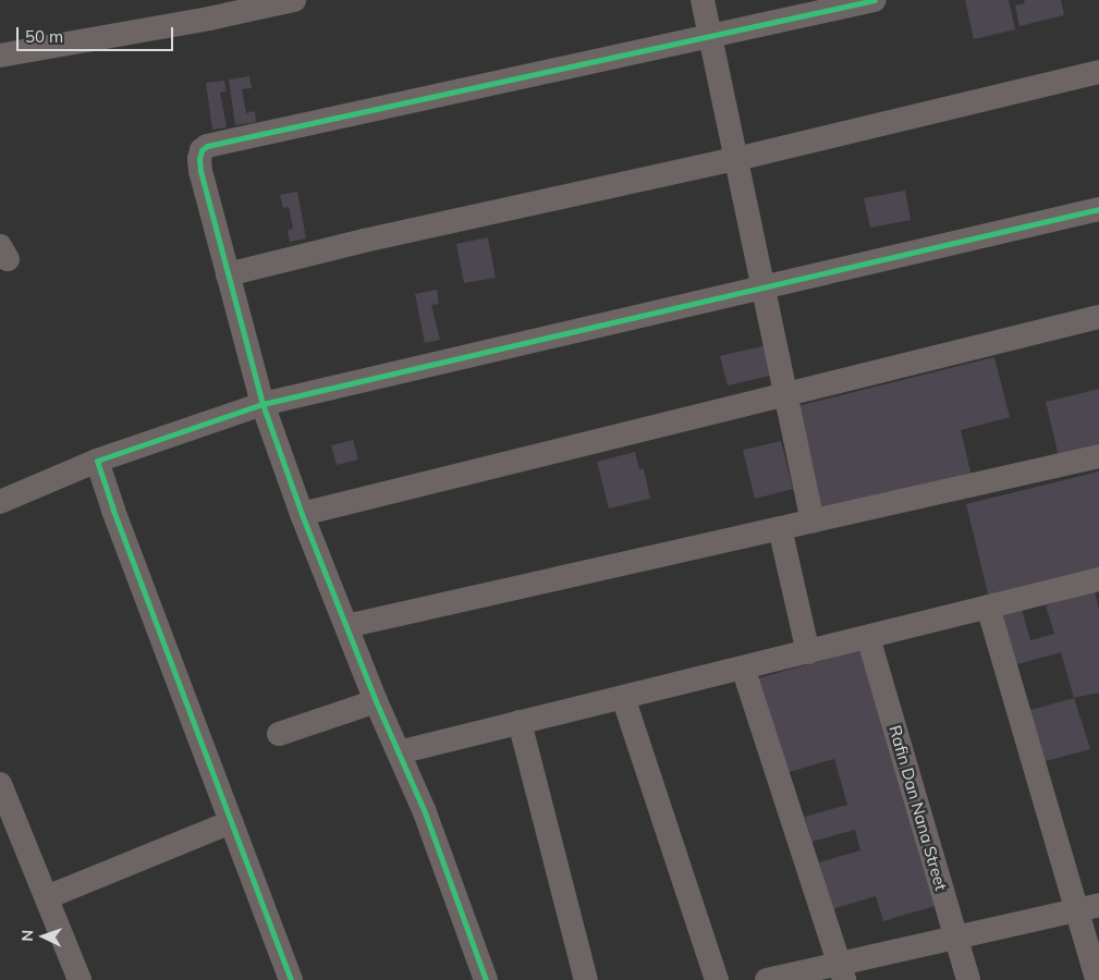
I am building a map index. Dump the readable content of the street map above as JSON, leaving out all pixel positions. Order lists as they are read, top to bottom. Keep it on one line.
{"streets":{"street":["Rafin Dan Nana Street"]},"scale_bar":"50 m","north":"left"}
